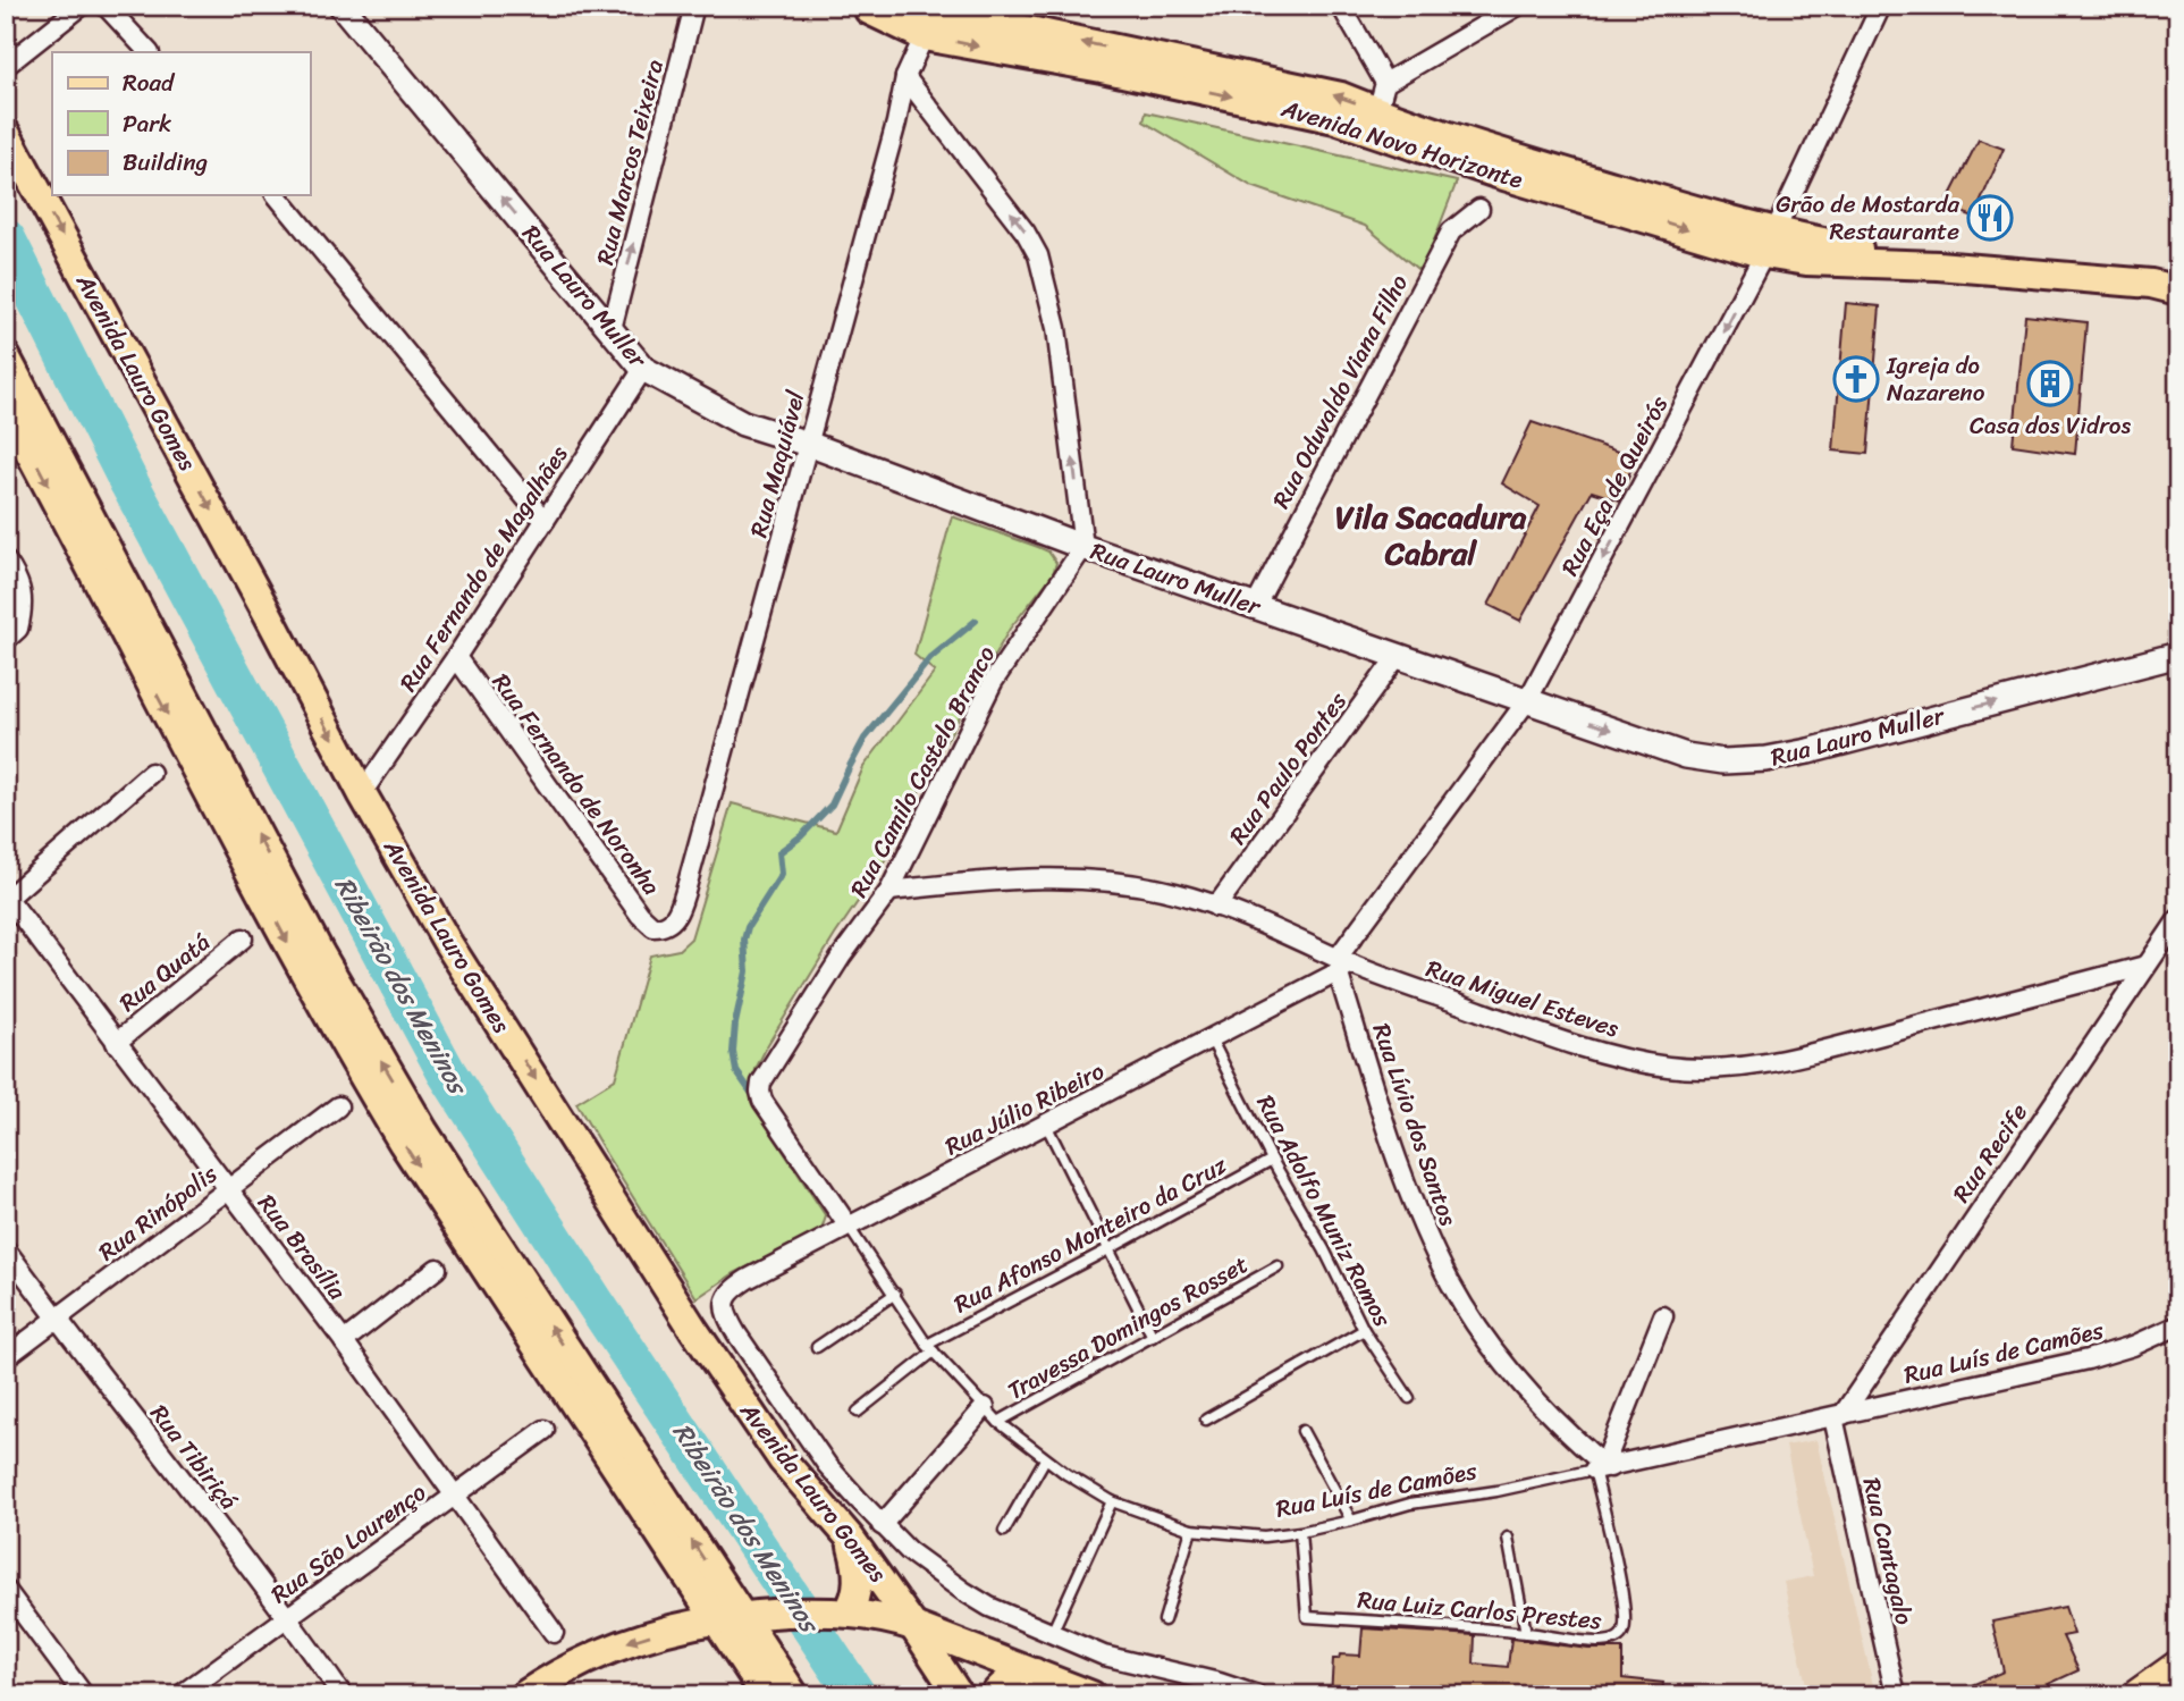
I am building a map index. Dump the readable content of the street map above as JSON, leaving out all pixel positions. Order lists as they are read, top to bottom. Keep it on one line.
{"streets":{"main road":["Avenida Novo Horizonte","Avenida Lauro Gomes"],"street":["Rua Marcos Teixeira","Rua Lauro Muller","Rua Oduvaldo Viana Filho","Rua Maquiável","Rua Eça de Queirós","Rua Fernando de Magalhães","Rua Paulo Pontes","Rua Camilo Castelo Branco","Rua Fernando de Noronha","Rua Quatá","Rua Miguel Esteves","Rua Júlio Ribeiro","Rua Lívio dos Santos","Rua Recife","Rua Rinópolis","Rua Brasília","Rua Luís de Camões","Rua Tibiriçá","Rua São Lourenço","Rua Cantagalo"],"lane":["Rua Adolfo Muniz Ramos","Rua Afonso Monteiro da Cruz","Travessa Domingos Rosset","Rua Luiz Carlos Prestes"]},"crossings":[["Avenida Novo Horizonte","Rua Maquiável"],["Avenida Novo Horizonte","Rua Eça de Queirós"],["Rua Marcos Teixeira","Rua Lauro Muller"],["Rua Lauro Muller","Rua Oduvaldo Viana Filho"],["Rua Lauro Muller","Rua Maquiável"],["Rua Lauro Muller","Rua Eça de Queirós"],["Rua Lauro Muller","Rua Fernando de Magalhães"],["Rua Lauro Muller","Rua Paulo Pontes"],["Rua Lauro Muller","Rua Camilo Castelo Branco"],["Avenida Lauro Gomes","Rua Fernando de Magalhães"],["Rua Maquiável","Rua Fernando de Noronha"],["Rua Eça de Queirós","Rua Miguel Esteves"],["Rua Eça de Queirós","Rua Júlio Ribeiro"],["Rua Eça de Queirós","Rua Lívio dos Santos"],["Rua Fernando de Magalhães","Rua Fernando de Noronha"],["Rua Paulo Pontes","Rua Miguel Esteves"],["Rua Camilo Castelo Branco","Rua Miguel Esteves"],["Rua Camilo Castelo Branco","Rua Luís de Camões"],["Rua Quatá","Rua Brasília"],["Rua Miguel Esteves","Rua Júlio Ribeiro"],["Rua Miguel Esteves","Rua Lívio dos Santos"],["Rua Miguel Esteves","Rua Recife"],["Rua Júlio Ribeiro","Rua Lívio dos Santos"],["Rua Júlio Ribeiro","Rua Adolfo Muniz Ramos"],["Rua Júlio Ribeiro","Rua Luís de Camões"],["Rua Lívio dos Santos","Rua Luís de Camões"],["Rua Lívio dos Santos","Rua Luiz Carlos Prestes"],["Rua Recife","Rua Luís de Camões"],["Rua Recife","Rua Cantagalo"],["Rua Adolfo Muniz Ramos","Rua Afonso Monteiro da Cruz"],["Rua Rinópolis","Rua Brasília"],["Rua Rinópolis","Rua Tibiriçá"],["Rua Afonso Monteiro da Cruz","Rua Luís de Camões"],["Rua Brasília","Rua São Lourenço"],["Travessa Domingos Rosset","Rua Luís de Camões"],["Rua Luís de Camões","Rua Cantagalo"],["Rua Luís de Camões","Rua Luiz Carlos Prestes"],["Rua Tibiriçá","Rua São Lourenço"]],"one_way":["Rua Marcos Teixeira","Rua Eça de Queirós"],"districts":["Vila Sacadura Cabral"],"water":["Ribeirão dos Meninos"],"places":{"restaurant":["Grão de Mostarda Restaurante"],"church":["Igreja do Nazareno"],"building":["Casa dos Vidros"]},"legend":["Road","Park","Building"]}
